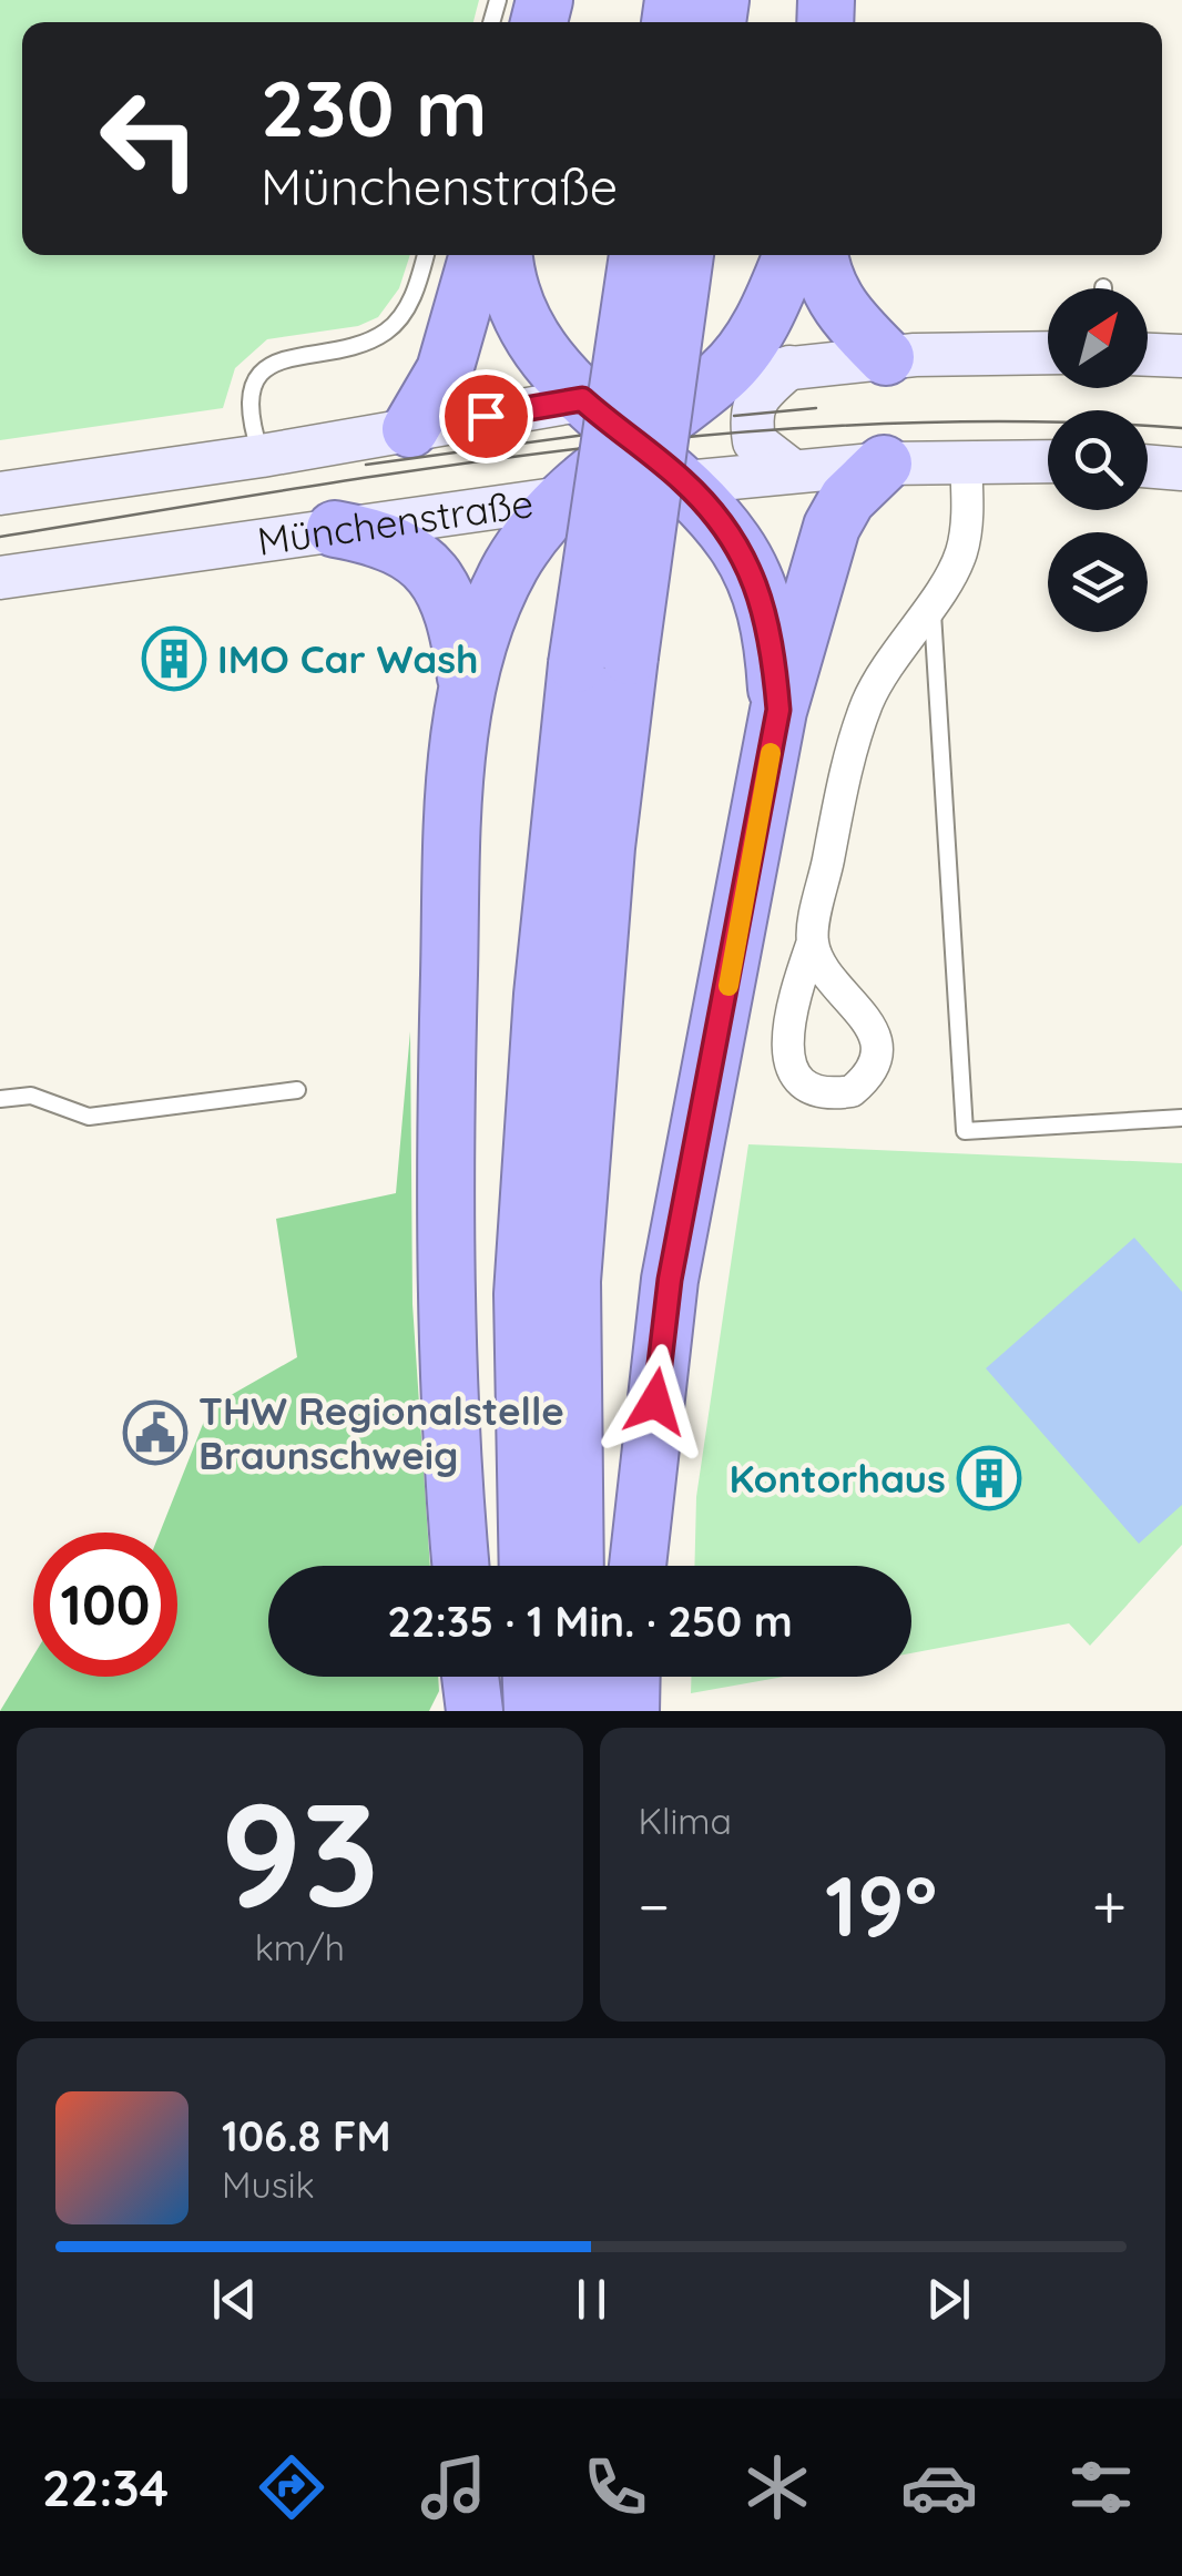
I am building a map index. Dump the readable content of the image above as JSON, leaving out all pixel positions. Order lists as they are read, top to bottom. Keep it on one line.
{"streets":{"main road":["Münchenstraße"]},"places":{"building":["IMO Car Wash","Kontorhaus"],"public building":["THW Regionalstelle Braunschweig"]},"north":"top right","page":{"turn":["230 m","Münchenstraße"],"limit":"100","trip":"22:35 · 1 Min. · 250 m","tile":[["93","km/h"],"Klima"],"heat":["−","19°","+"],"song":["106.8 FM","Musik"],"tabs":"22:34"}}
